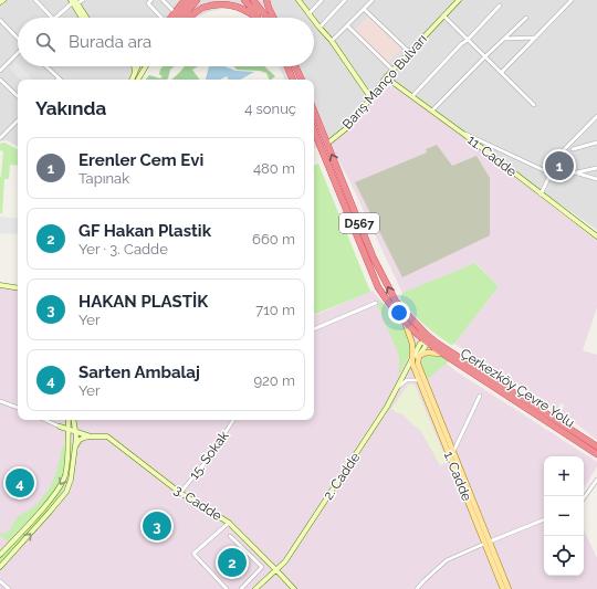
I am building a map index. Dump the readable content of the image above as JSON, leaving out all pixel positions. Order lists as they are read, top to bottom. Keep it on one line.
{"streets":{"highway":["D567","Çerkezköy Çevre Yolu"],"main road":["1. Cadde"],"street":["Barış Manço Bulvarı","11. Cadde","15. Sokak","2. Cadde","3. Cadde"]},"crossings":[["Barış Manço Bulvarı","11. Cadde"],["Barış Manço Bulvarı","D567"],["D567","Çerkezköy Çevre Yolu"],["15. Sokak","3. Cadde"],["2. Cadde","1. Cadde"],["2. Cadde","3. Cadde"]],"page":{"search":"Burada ara","heading":["Yakında","4 sonuç"],"list":[{"mark":"1","name":"Erenler Cem Evi","note":"Tapınak","value":"480 m"},{"mark":"2","name":"GF Hakan Plastik","note":"Yer · 3. Cadde","value":"660 m"},{"mark":"3","name":"HAKAN PLASTİK","note":"Yer","value":"710 m"},{"mark":"4","name":"Sarten Ambalaj","note":"Yer","value":"920 m"}],"pins":["1","4","3","2"],"map_buttons":["+","−"]}}
